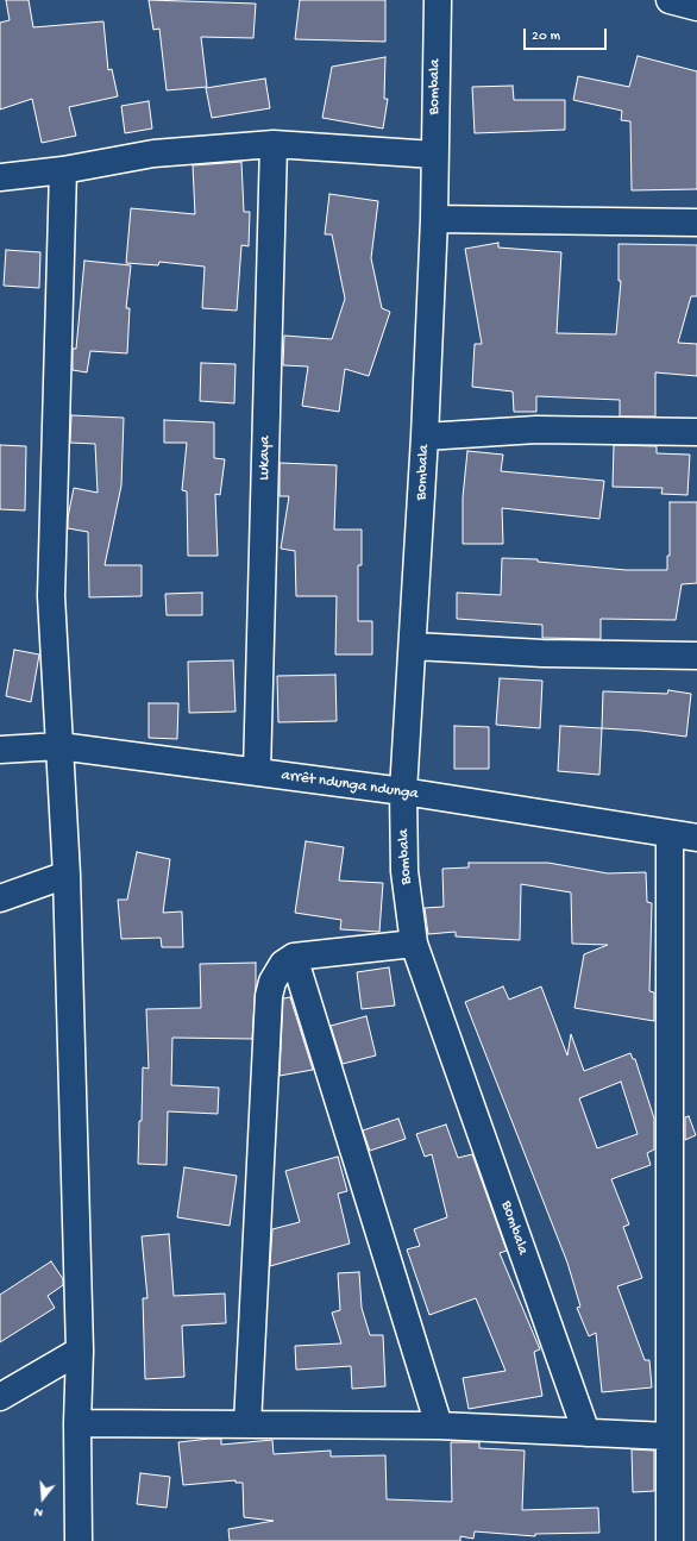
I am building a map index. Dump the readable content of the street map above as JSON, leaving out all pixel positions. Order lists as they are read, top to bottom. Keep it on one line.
{"streets":{"street":["Bombala","Lukaya","arrêt ndunga ndunga"]},"crossings":[["Bombala","arrêt ndunga ndunga"],["Lukaya","arrêt ndunga ndunga"]],"scale_bar":"20 m","north":"bottom"}
